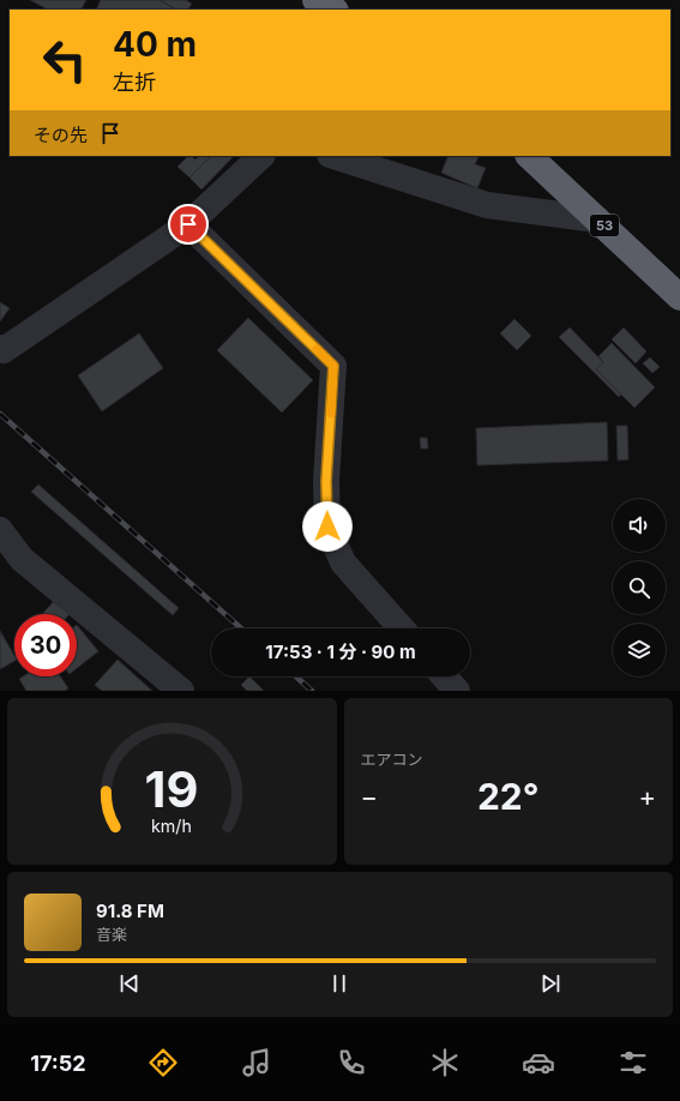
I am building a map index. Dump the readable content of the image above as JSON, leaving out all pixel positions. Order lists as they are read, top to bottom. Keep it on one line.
{"streets":{"highway":["53"]},"page":{"turn":["40 m","左折"],"then":"その先","limit":"30","trip":"17:53 · 1 分 · 90 m","tile":"エアコン","heat":["−","22°","+"],"song":["91.8 FM","音楽"],"tabs":"17:52","gauge":["19","km/h"]}}
